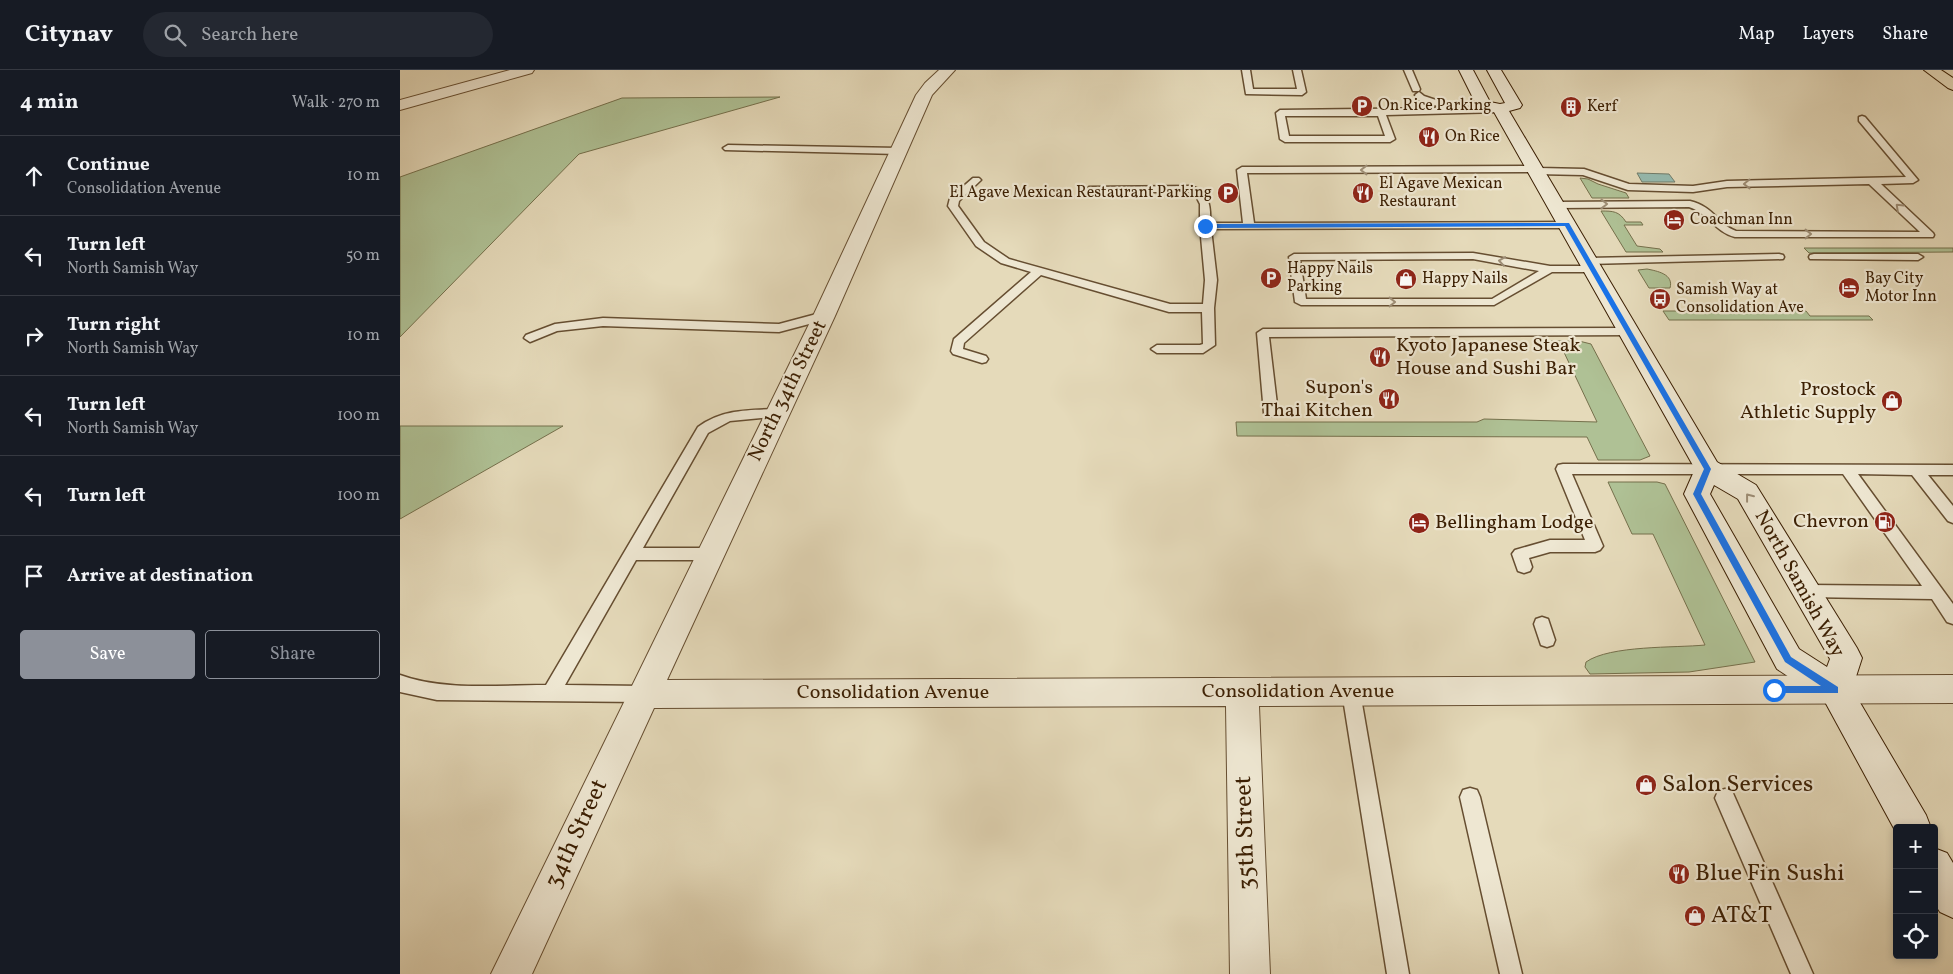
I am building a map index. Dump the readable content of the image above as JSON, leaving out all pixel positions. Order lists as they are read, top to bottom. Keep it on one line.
{"streets":{"street":["North 34th Street","North Samish Way","Consolidation Avenue","35th Street","34th Street"]},"crossings":[["North 34th Street","Consolidation Avenue"],["North 34th Street","34th Street"],["North Samish Way","Consolidation Avenue"],["Consolidation Avenue","35th Street"],["Consolidation Avenue","34th Street"]],"places":{"parking":["On Rice Parking","El Agave Mexican Restaurant Parking","Happy Nails Parking"],"building":["Kerf"],"restaurant":["On Rice","El Agave Mexican Restaurant","Kyoto Japanese Steak House and Sushi Bar","Supon's Thai Kitchen","Blue Fin Sushi"],"hotel":["Coachman Inn","Bay City Motor Inn","Bellingham Lodge"],"shop":["Happy Nails","Prostock Athletic Supply","Salon Services","AT&T"],"bus stop":["Samish Way at Consolidation Ave"],"fuel station":["Chevron"]},"page":{"header":"Citynav","search":"Search here","nav":["Map","Layers","Share"],"heading":["4 min","Walk · 270 m"],"list":[["Continue","Consolidation Avenue","10 m"],["Turn left","North Samish Way","50 m"],["Turn right","North Samish Way","10 m"],["Turn left","North Samish Way","100 m"],["Turn left","100 m"],"Arrive at destination"],"buttons":["Save","Share"],"map_buttons":["+","−"]}}
